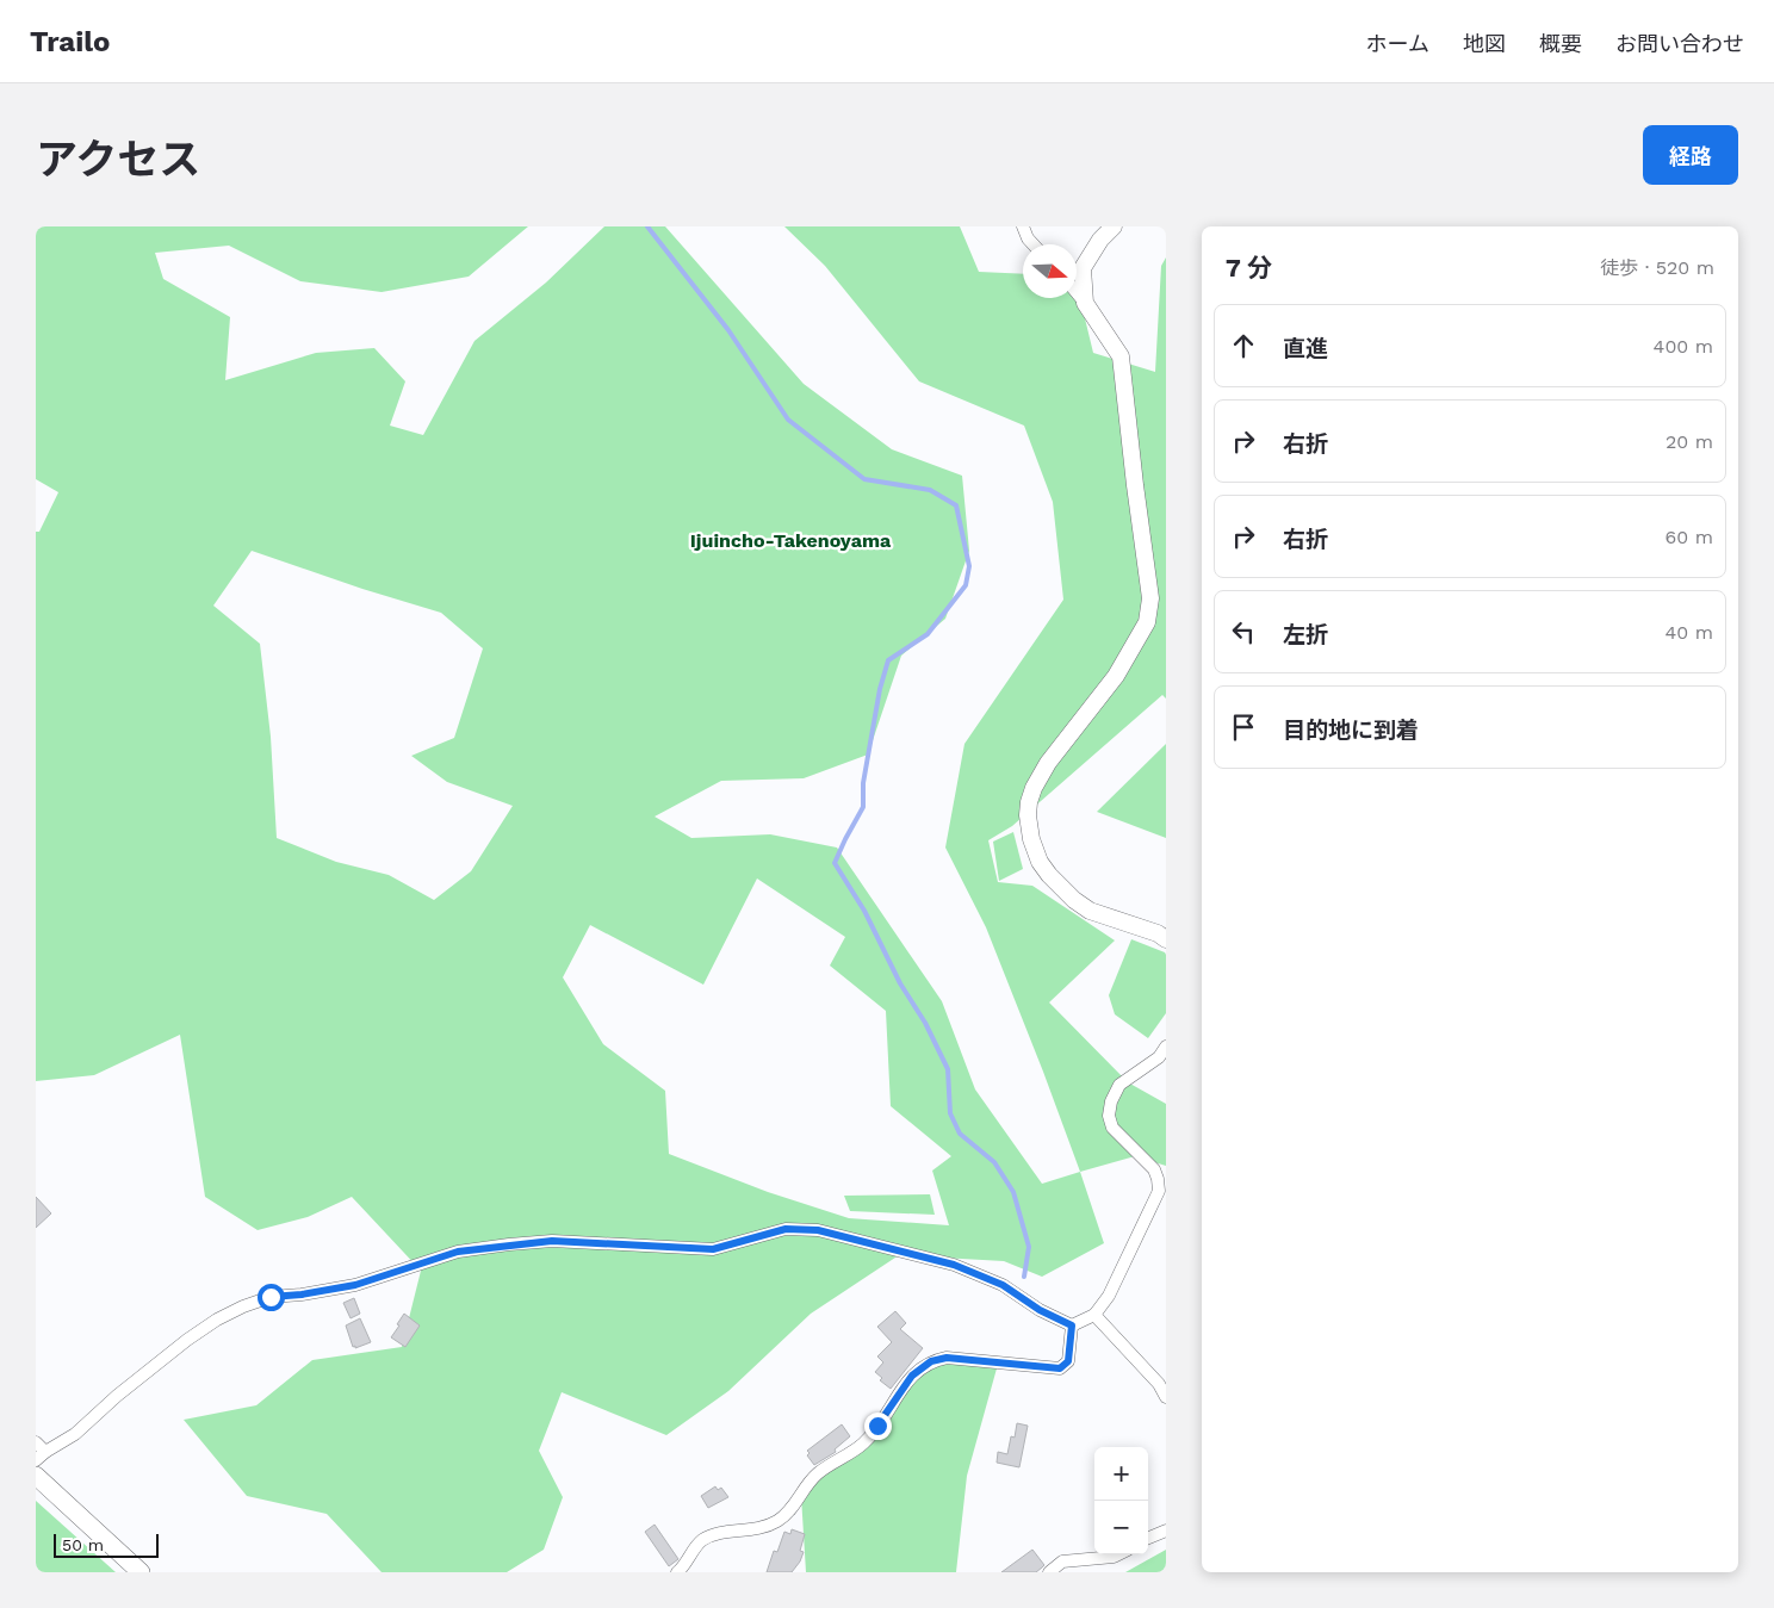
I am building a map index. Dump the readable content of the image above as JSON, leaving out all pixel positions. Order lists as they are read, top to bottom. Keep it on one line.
{"districts":["Ijuincho-Takenoyama"],"scale_bar":"50 m","north":"right","page":{"header":"Trailo","nav":["ホーム","地図","概要","お問い合わせ"],"title":"アクセス","buttons":"経路","heading":["7 分","徒歩 · 520 m"],"list":[["直進","400 m"],["右折","20 m"],["右折","60 m"],["左折","40 m"],"目的地に到着"],"map_buttons":["+","−"],"scale":"50 m"}}
